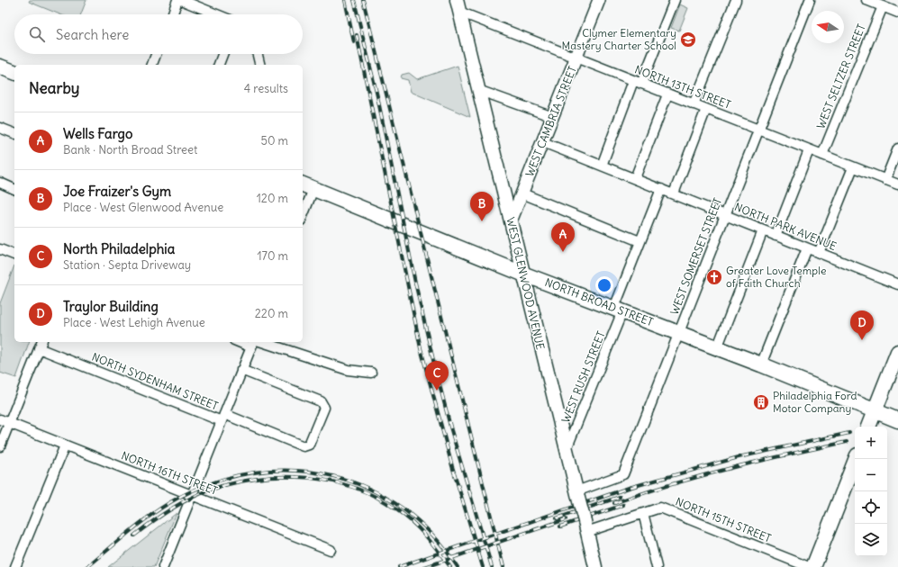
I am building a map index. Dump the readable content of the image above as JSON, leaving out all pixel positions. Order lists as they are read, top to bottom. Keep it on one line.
{"streets":{"main road":["WEST GLENWOOD AVENUE","NORTH BROAD STREET"],"street":["WEST SELTZER STREET","NORTH 13TH STREET","WEST CAMBRIA STREET","NORTH PARK AVENUE","WEST SOMERSET STREET","WEST RUSH STREET","NORTH SYDENHAM STREET","NORTH 16TH STREET","NORTH 15TH STREET"]},"crossings":[["WEST SELTZER STREET","NORTH 13TH STREET"],["NORTH 13TH STREET","WEST CAMBRIA STREET"],["NORTH 13TH STREET","WEST SOMERSET STREET"],["NORTH 13TH STREET","WEST GLENWOOD AVENUE"],["WEST CAMBRIA STREET","NORTH PARK AVENUE"],["WEST CAMBRIA STREET","WEST GLENWOOD AVENUE"],["NORTH PARK AVENUE","WEST SOMERSET STREET"],["NORTH PARK AVENUE","WEST RUSH STREET"],["WEST SOMERSET STREET","WEST GLENWOOD AVENUE"],["WEST SOMERSET STREET","NORTH BROAD STREET"],["WEST GLENWOOD AVENUE","NORTH BROAD STREET"],["WEST GLENWOOD AVENUE","WEST RUSH STREET"],["WEST GLENWOOD AVENUE","NORTH 15TH STREET"],["NORTH BROAD STREET","WEST RUSH STREET"]],"places":{"school or university":["Clymer Elementary Mastery Charter School"],"church":["Greater Love Temple of Faith Church"],"building":["Philadelphia Ford Motor Company"]},"north":"left","page":{"search":"Search here","heading":["Nearby","4 results"],"list":[{"mark":"A","name":"Wells Fargo","note":"Bank · North Broad Street","value":"50 m"},{"mark":"B","name":"Joe Fraizer's Gym","note":"Place · West Glenwood Avenue","value":"120 m"},{"mark":"C","name":"North Philadelphia","note":"Station · Septa Driveway","value":"170 m"},{"mark":"D","name":"Traylor Building","note":"Place · West Lehigh Avenue","value":"220 m"}],"pins":["B","A","D","C"],"map_buttons":["+","−"]}}
